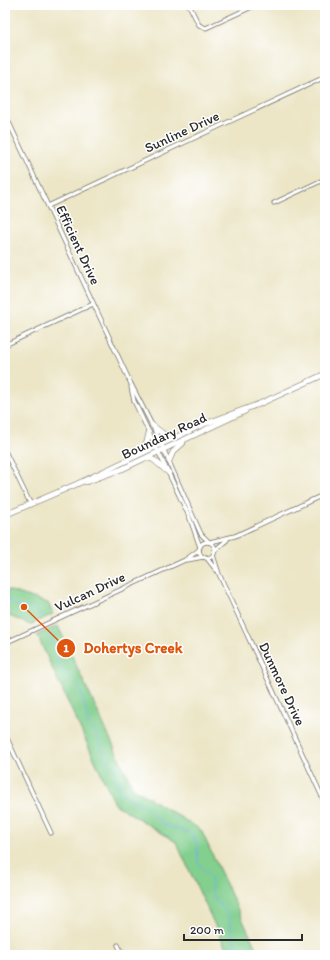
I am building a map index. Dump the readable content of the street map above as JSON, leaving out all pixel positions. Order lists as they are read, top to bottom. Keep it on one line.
{"streets":{"main road":["Boundary Road"],"street":["Sunline Drive","Efficient Drive","Vulcan Drive","Dunmore Drive"]},"crossings":[["Sunline Drive","Efficient Drive"],["Efficient Drive","Boundary Road"],["Vulcan Drive","Dunmore Drive"]],"places":["Dohertys Creek"],"scale_bar":"200 m"}
